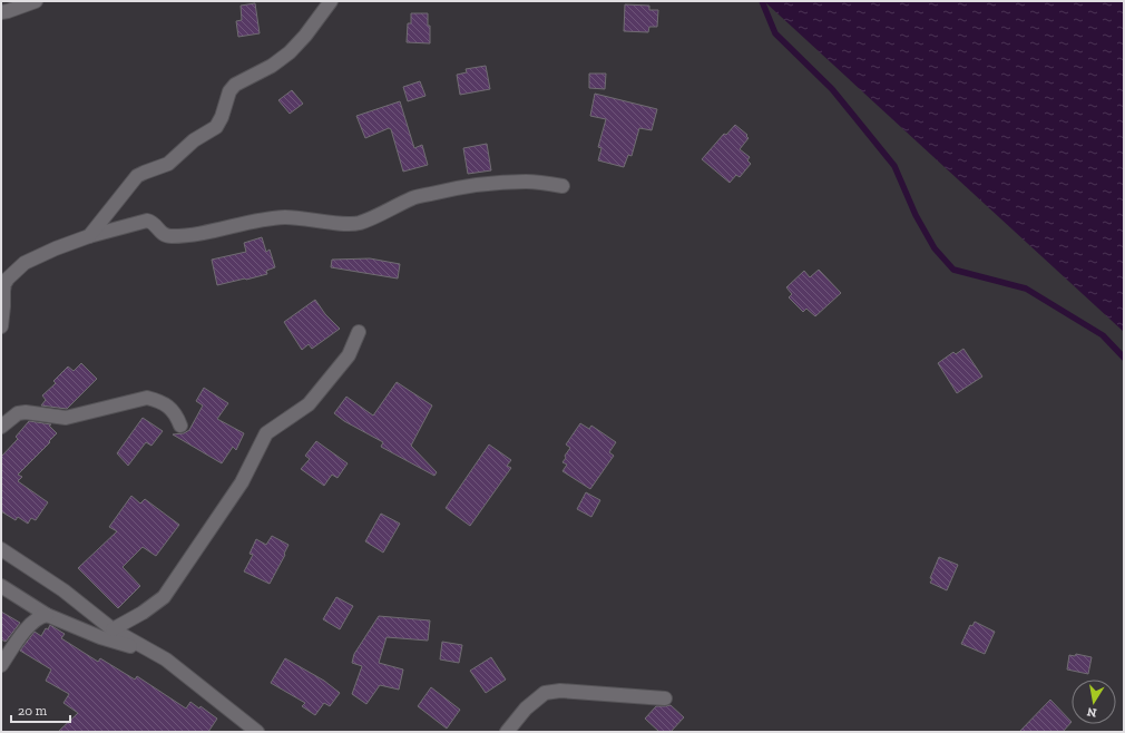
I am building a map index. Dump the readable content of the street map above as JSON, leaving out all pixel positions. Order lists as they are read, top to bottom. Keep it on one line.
{"scale_bar":"20 m","north":"bottom"}
